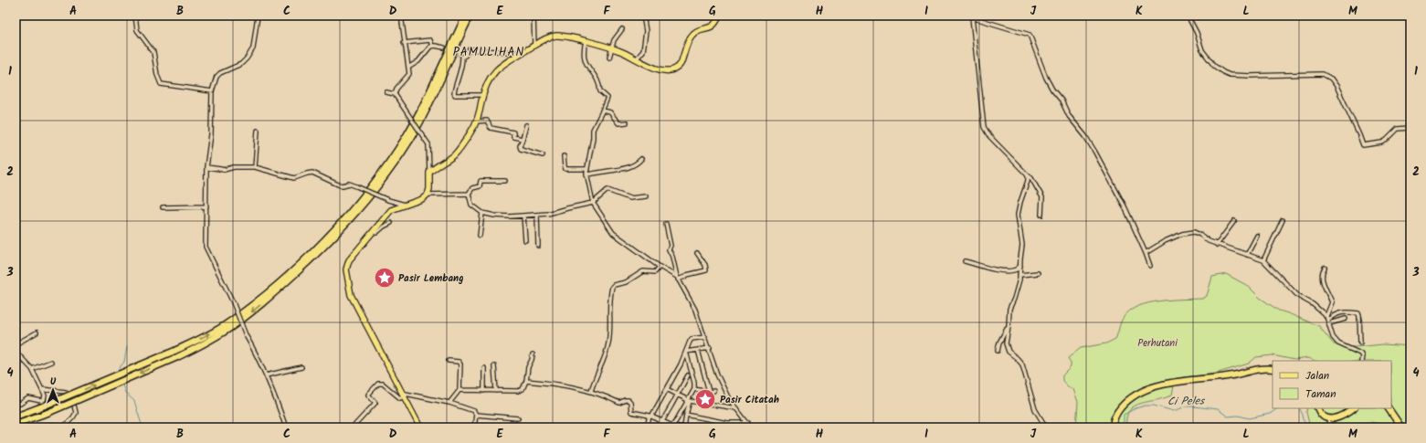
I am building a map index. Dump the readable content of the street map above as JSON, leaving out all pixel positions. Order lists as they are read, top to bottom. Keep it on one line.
{"districts":["PAMULIHAN"],"water":["Ci Peles"],"parks":["Perhutani"],"places":{"place":["Pasir Lembang","Pasir Citatah"]},"legend":["Jalan","Taman"],"north":"top","grid":{"columns":["A","B","C","D","E","F","G","H","I","J","K","L","M"],"rows":["1","2","3","4"]}}
